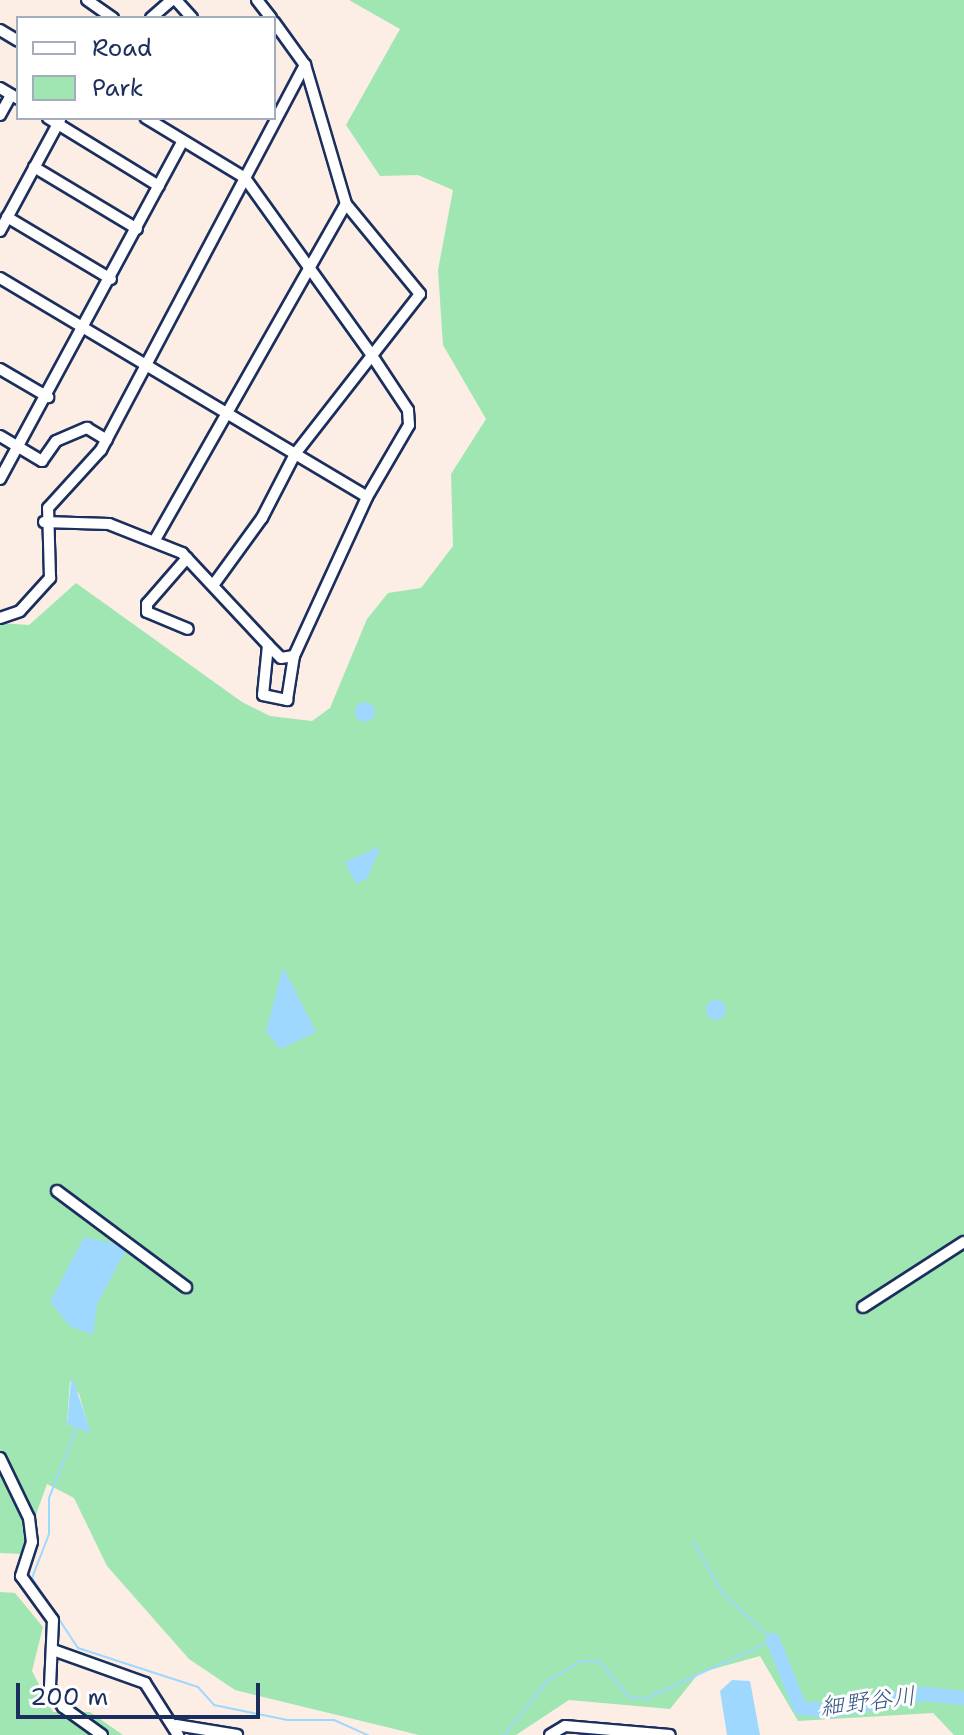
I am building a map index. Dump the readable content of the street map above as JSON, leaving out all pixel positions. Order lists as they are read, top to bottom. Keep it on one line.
{"water":["細野谷川"],"legend":["Road","Park"],"scale_bar":"200 m"}
